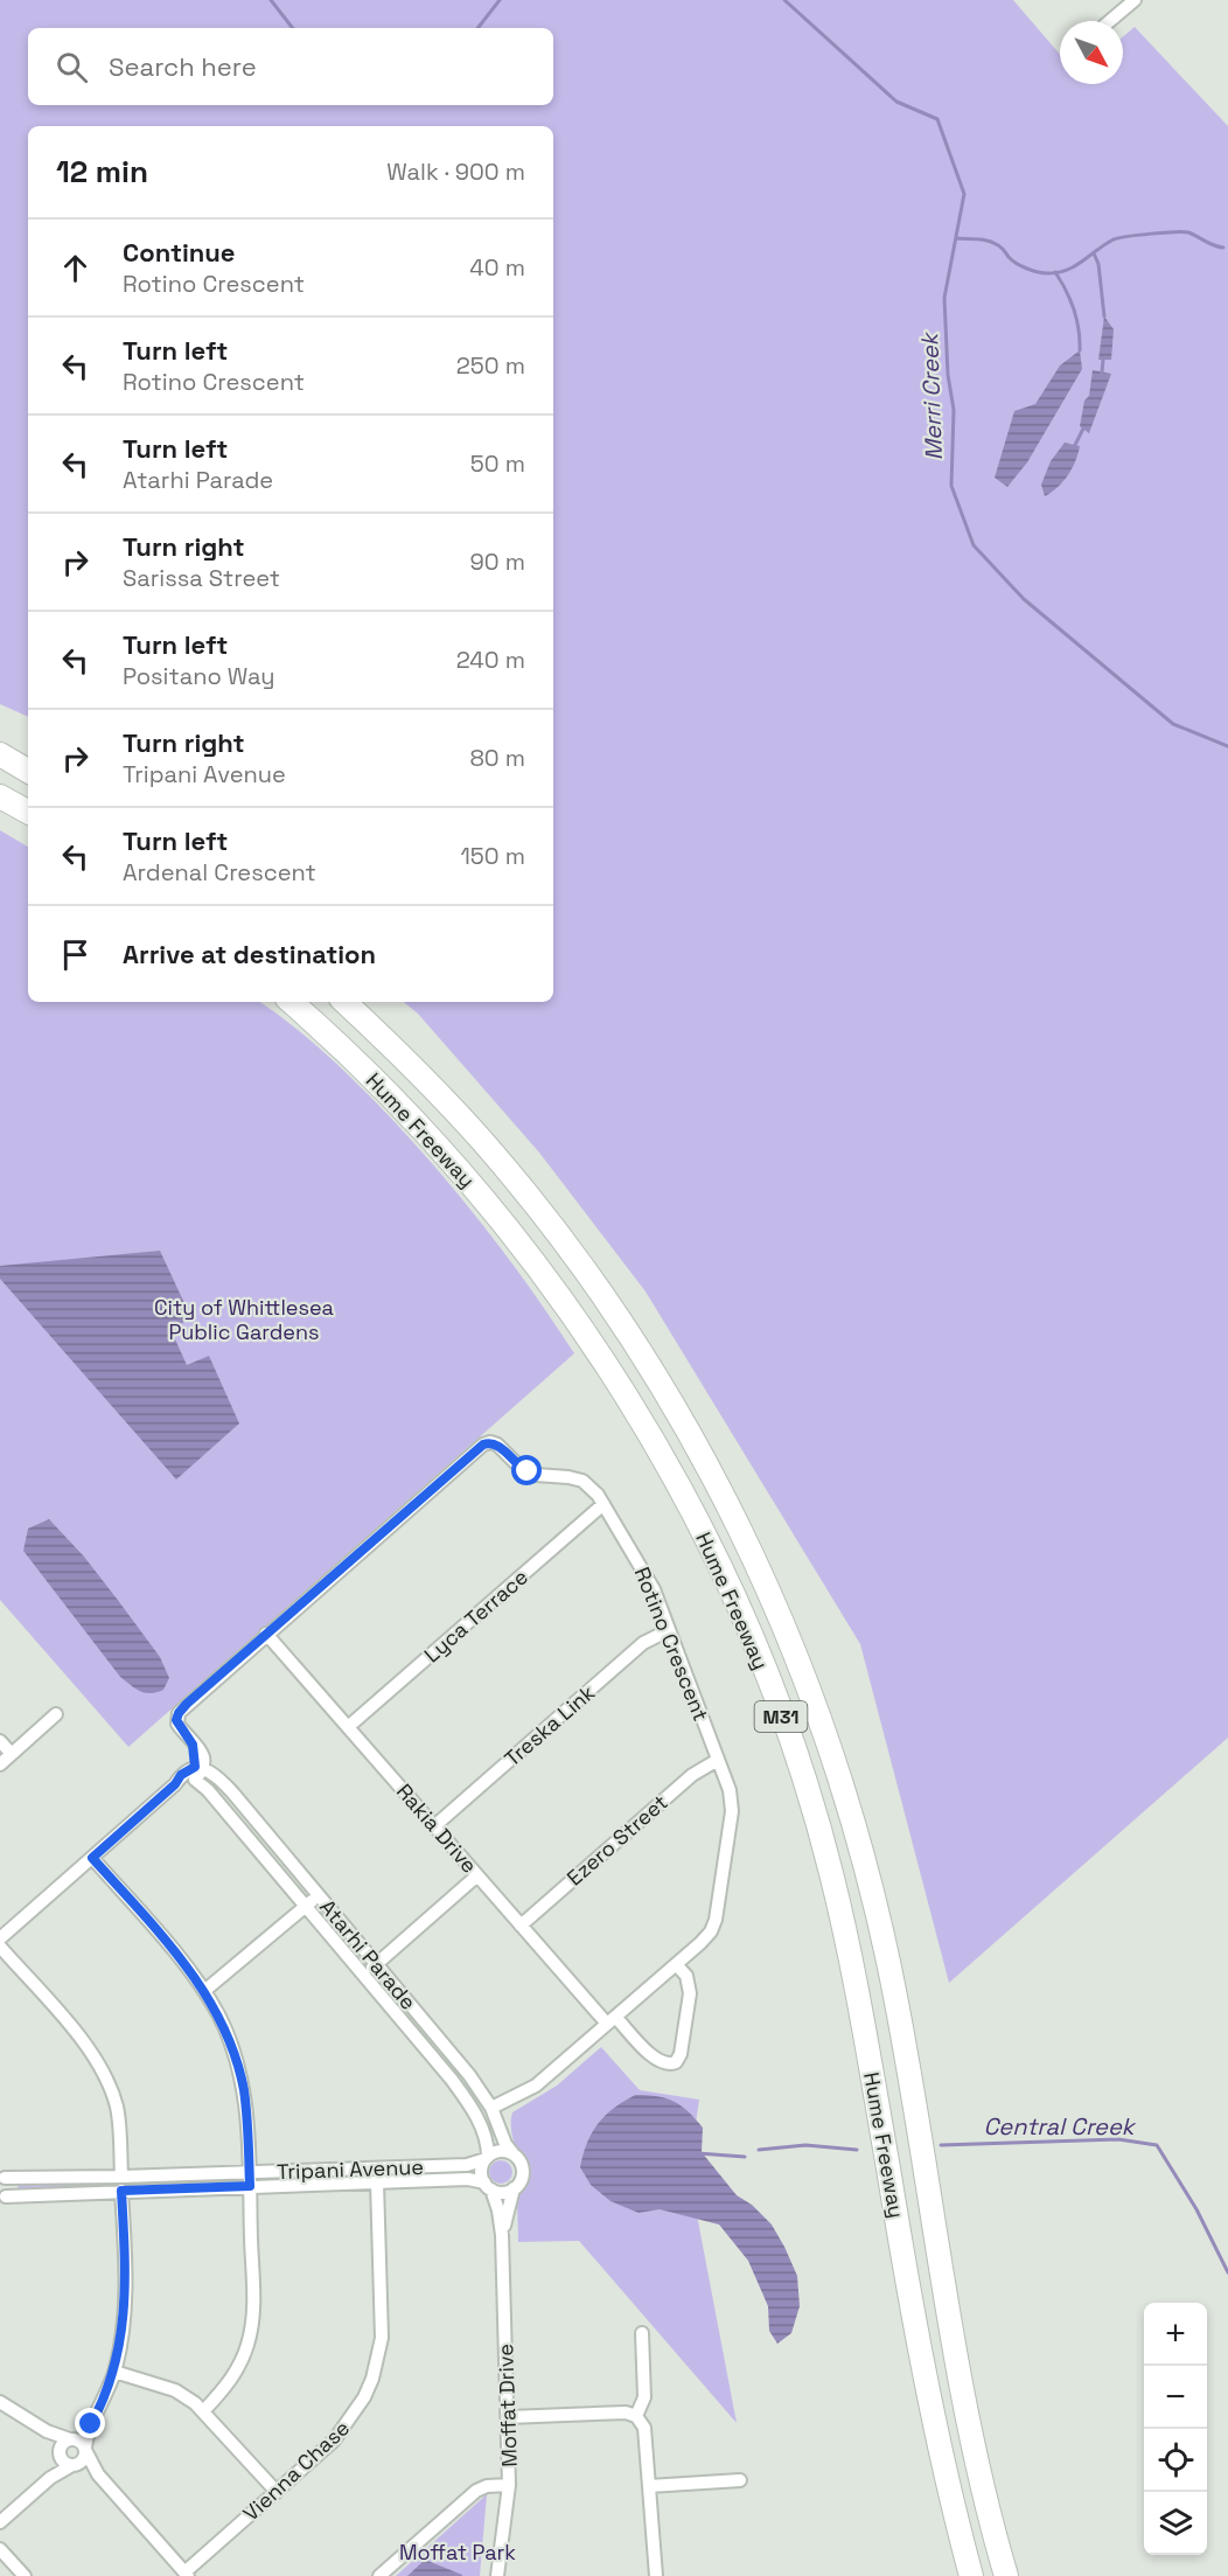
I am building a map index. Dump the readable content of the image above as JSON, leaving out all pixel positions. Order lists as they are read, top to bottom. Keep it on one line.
{"streets":{"highway":["Hume Freeway","M31"],"street":["Lyca Terrace","Rotino Crescent","Treska Link","Rakia Drive","Ezero Street","Atarhi Parade","Tripani Avenue","Moffat Drive","Vienna Chase"]},"crossings":[["Lyca Terrace","Rotino Crescent"],["Lyca Terrace","Rakia Drive"],["Rotino Crescent","Treska Link"],["Rotino Crescent","Rakia Drive"],["Rotino Crescent","Ezero Street"],["Rotino Crescent","Atarhi Parade"],["Treska Link","Rakia Drive"],["Rakia Drive","Ezero Street"],["Atarhi Parade","Tripani Avenue"],["Atarhi Parade","Moffat Drive"],["Tripani Avenue","Moffat Drive"],["Tripani Avenue","Vienna Chase"]],"water":["Merri Creek","Central Creek"],"parks":["City of Whittlesea Public Gardens","Moffat Park"],"north":"bottom right","page":{"search":"Search here","heading":["12 min","Walk · 900 m"],"list":[["Continue","Rotino Crescent","40 m"],["Turn left","Rotino Crescent","250 m"],["Turn left","Atarhi Parade","50 m"],["Turn right","Sarissa Street","90 m"],["Turn left","Positano Way","240 m"],["Turn right","Tripani Avenue","80 m"],["Turn left","Ardenal Crescent","150 m"],"Arrive at destination"],"map_buttons":["+","−"]}}
